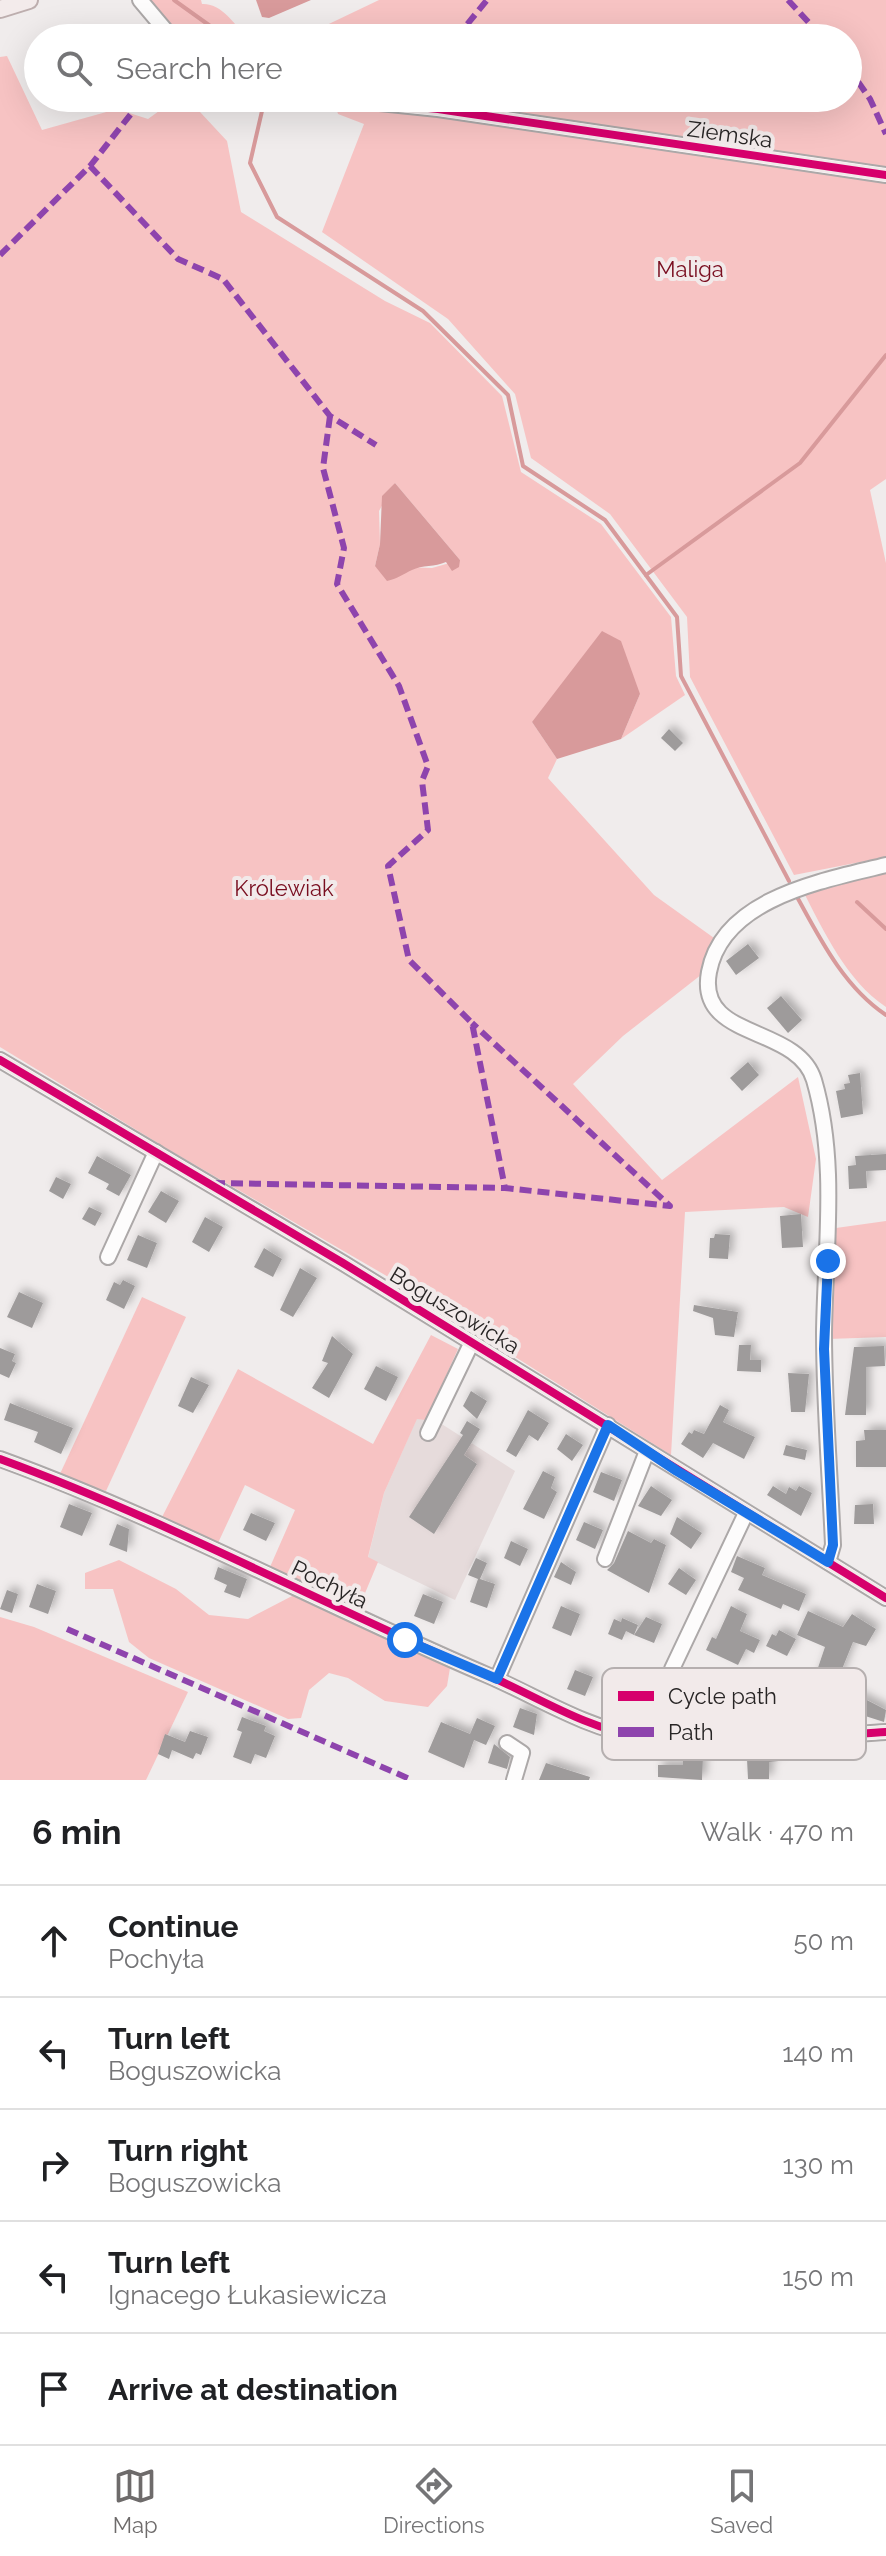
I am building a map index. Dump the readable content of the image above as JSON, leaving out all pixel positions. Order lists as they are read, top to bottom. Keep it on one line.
{"streets":{"street":["Ziemska","Boguszowicka","Pochyła"]},"parks":["Maliga","Królewiak"],"legend":["Cycle path","Path"],"page":{"search":"Search here","heading":["6 min","Walk · 470 m"],"list":[["Continue","Pochyła","50 m"],["Turn left","Boguszowicka","140 m"],["Turn right","Boguszowicka","130 m"],["Turn left","Ignacego Łukasiewicza","150 m"],"Arrive at destination"],"nav":["Map","Directions","Saved"]}}
